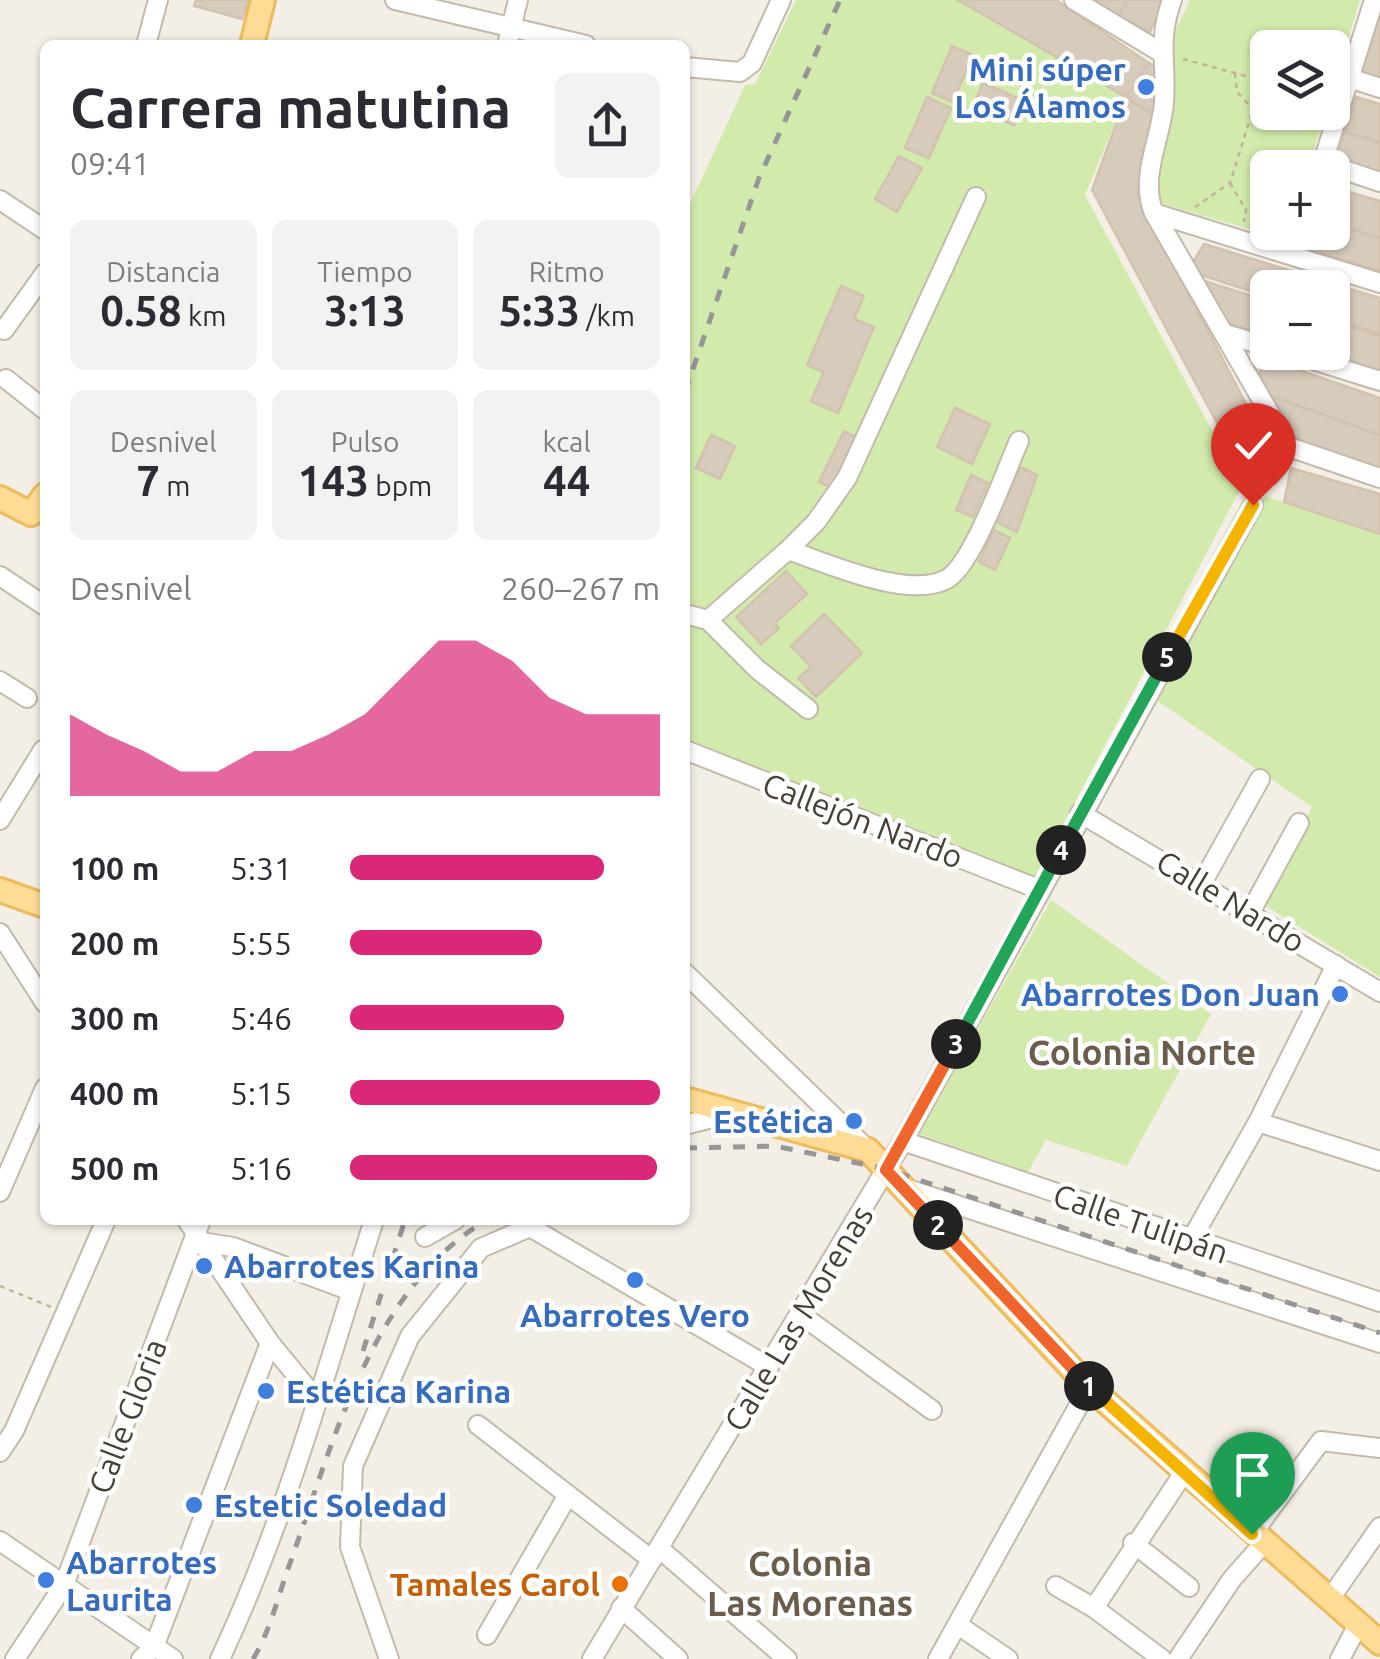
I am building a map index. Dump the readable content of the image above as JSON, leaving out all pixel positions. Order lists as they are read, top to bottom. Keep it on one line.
{"streets":{"street":["Callejón Nardo","Calle Nardo","Calle Tulipán","Calle Las Morenas","Calle Gloria"]},"crossings":[["Callejón Nardo","Calle Las Morenas"],["Calle Nardo","Calle Las Morenas"],["Calle Tulipán","Calle Las Morenas"]],"districts":["Colonia Norte","Colonia Las Morenas"],"places":["Mini súper Los Álamos","Abarrotes Don Juan","Estética","Abarrotes Karina","Abarrotes Vero","Estética Karina","Estetic Soledad","Abarrotes Laurita","Tamales Carol"],"page":{"map_buttons":["+","−"],"heading":["Carrera matutina","09:41"],"stats":[["Distancia","0.58 km"],["Tiempo","3:13"],["Ritmo","5:33 /km"],["Desnivel","7 m"],["Pulso","143 bpm"],["kcal","44"]],"chart":["Desnivel","260–267 m"],"pins":["5","4","3","2","1"],"list":[{"name":"100 m","note":"5:31"},{"name":"200 m","note":"5:55"},{"name":"300 m","note":"5:46"},{"name":"400 m","note":"5:15"},{"name":"500 m","note":"5:16"}]}}
